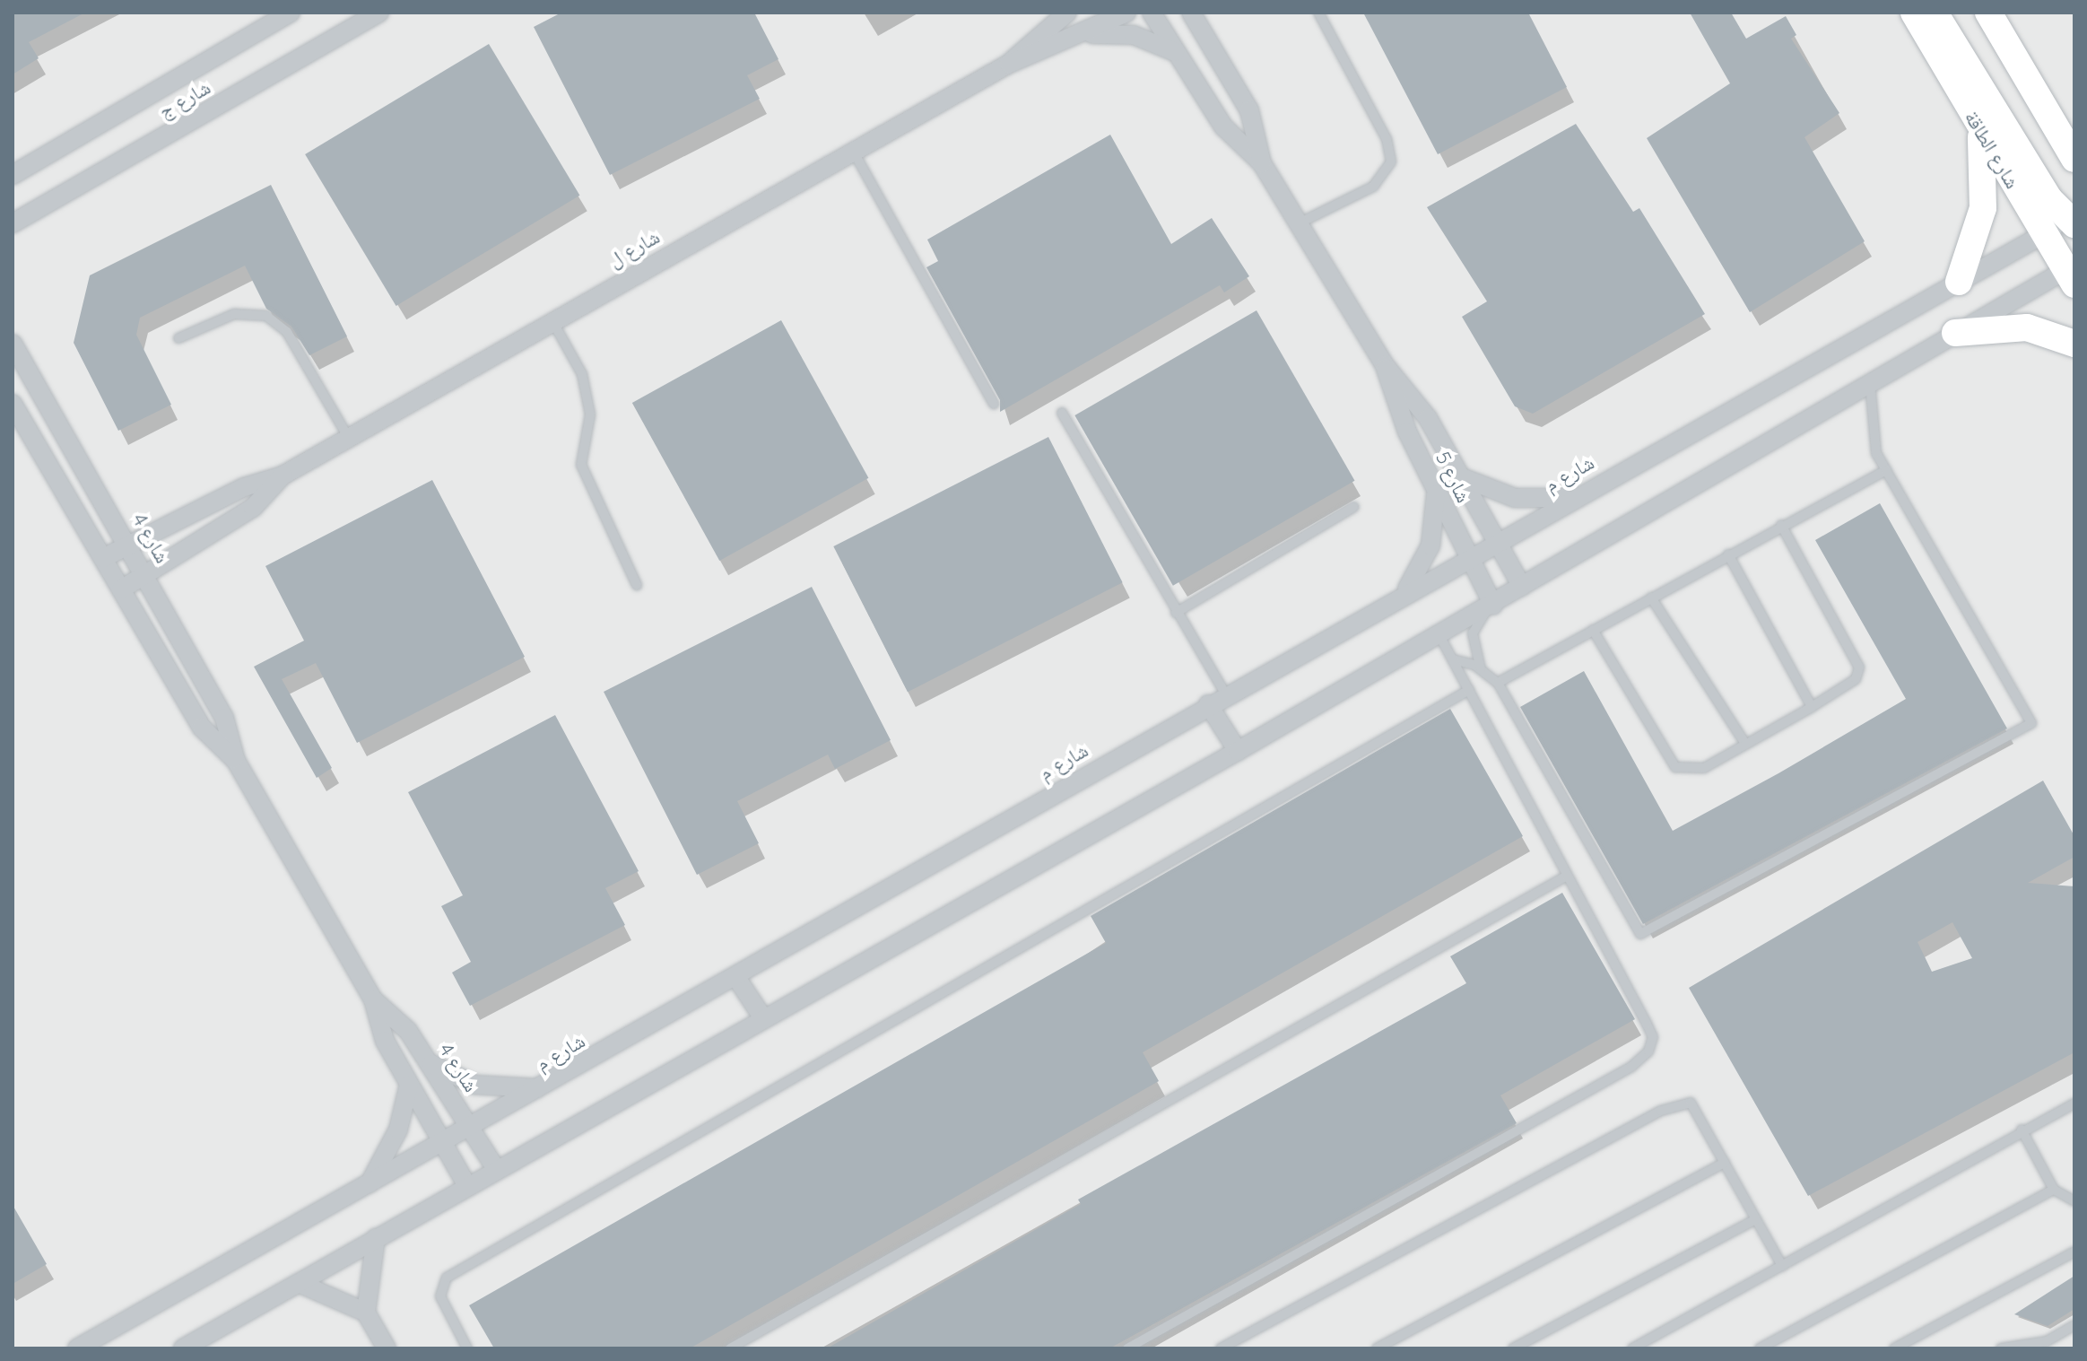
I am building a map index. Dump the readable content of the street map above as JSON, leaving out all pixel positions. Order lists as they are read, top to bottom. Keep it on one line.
{"streets":{"main road":["شارع الطاقة"],"street":["شارع ج","شارع ل","شارع م","شارع 5","شارع 4"]},"crossings":[["شارع الطاقة","شارع م"],["شارع ل","شارع 4"],["شارع م","شارع 5"],["شارع م","شارع 4"]]}
